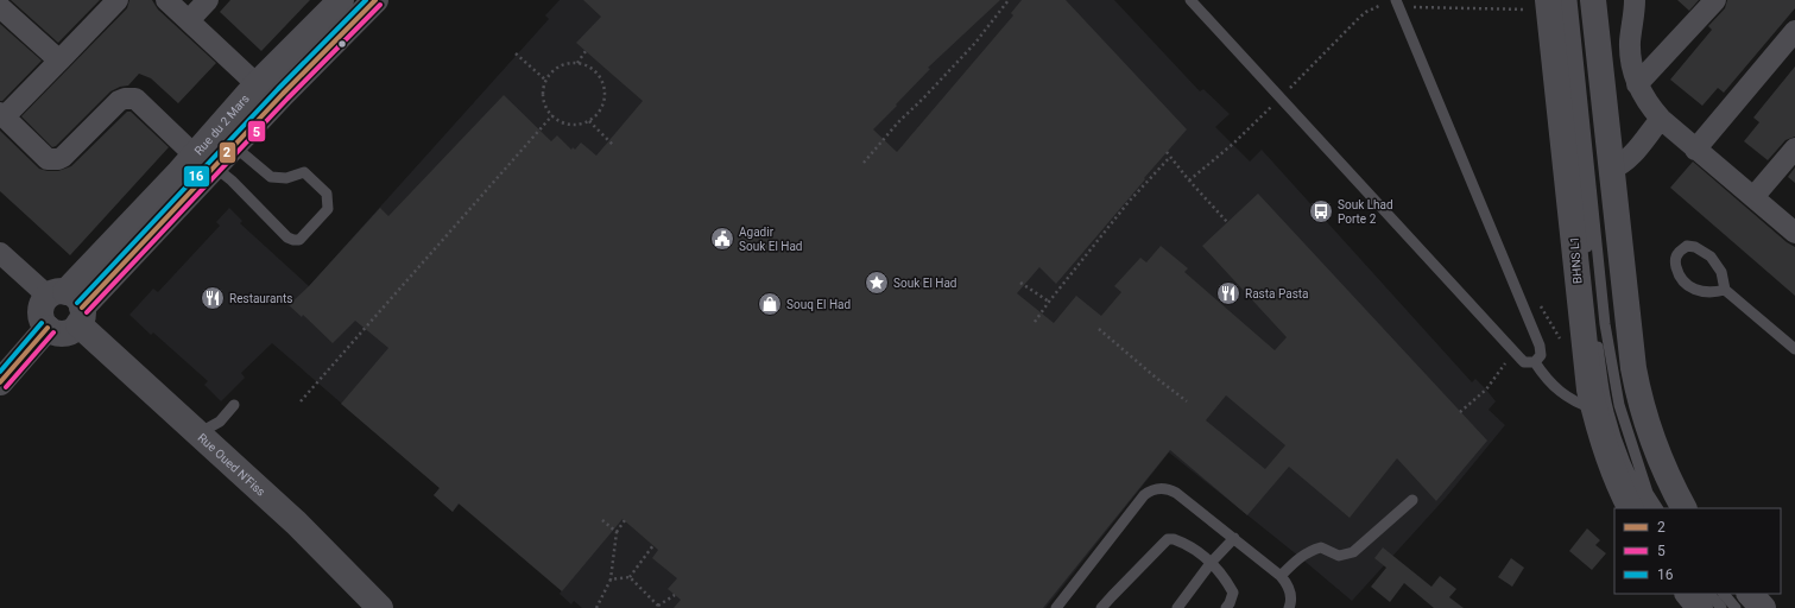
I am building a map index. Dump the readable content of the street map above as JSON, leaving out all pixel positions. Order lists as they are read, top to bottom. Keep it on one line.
{"streets":{"street":["Rue du 2 Mars","Rue Oued N'Fiss"],"lane":["BHNS L1"]},"crossings":[["Rue du 2 Mars","Rue Oued N'Fiss"]],"places":{"bus stop":["Souk Lhad Porte 2"],"public building":["Agadir Souk El Had"],"place":["Souk El Had"],"restaurant":["Rasta Pasta","Restaurants"],"shop":["Souq El Had"]},"lines":["transit line 2","transit line 16","transit line 5"],"legend":["2","5","16"]}
